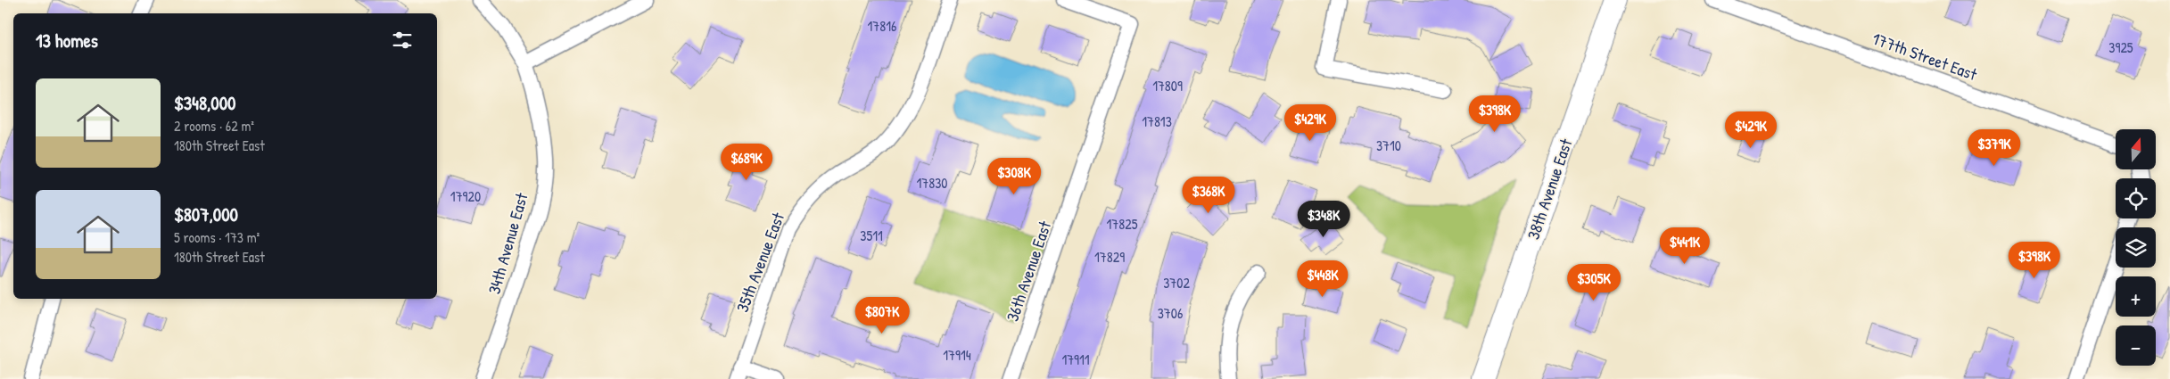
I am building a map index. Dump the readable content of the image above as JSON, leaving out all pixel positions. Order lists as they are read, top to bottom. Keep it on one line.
{"streets":{"street":["177th Street East","38th Avenue East","34th Avenue East","35th Avenue East","36th Avenue East"]},"house_numbers":["17816","3925","17809","17813","3710","17830","17920","17825","3511","17829","3702","3706","17914","17911"],"north":"top","page":{"heading":"13 homes","list":[{"name":"$348,000","note":"2 rooms · 62 m² · 180th Street East"},{"name":"$807,000","note":"5 rooms · 173 m² · 180th Street East"}],"price":["$398K","$429K","$429K","$379K","$689K","$308K","$368K","$348K","$441K","$398K","$448K","$305K","$807K"],"map_buttons":["+","−"]}}
